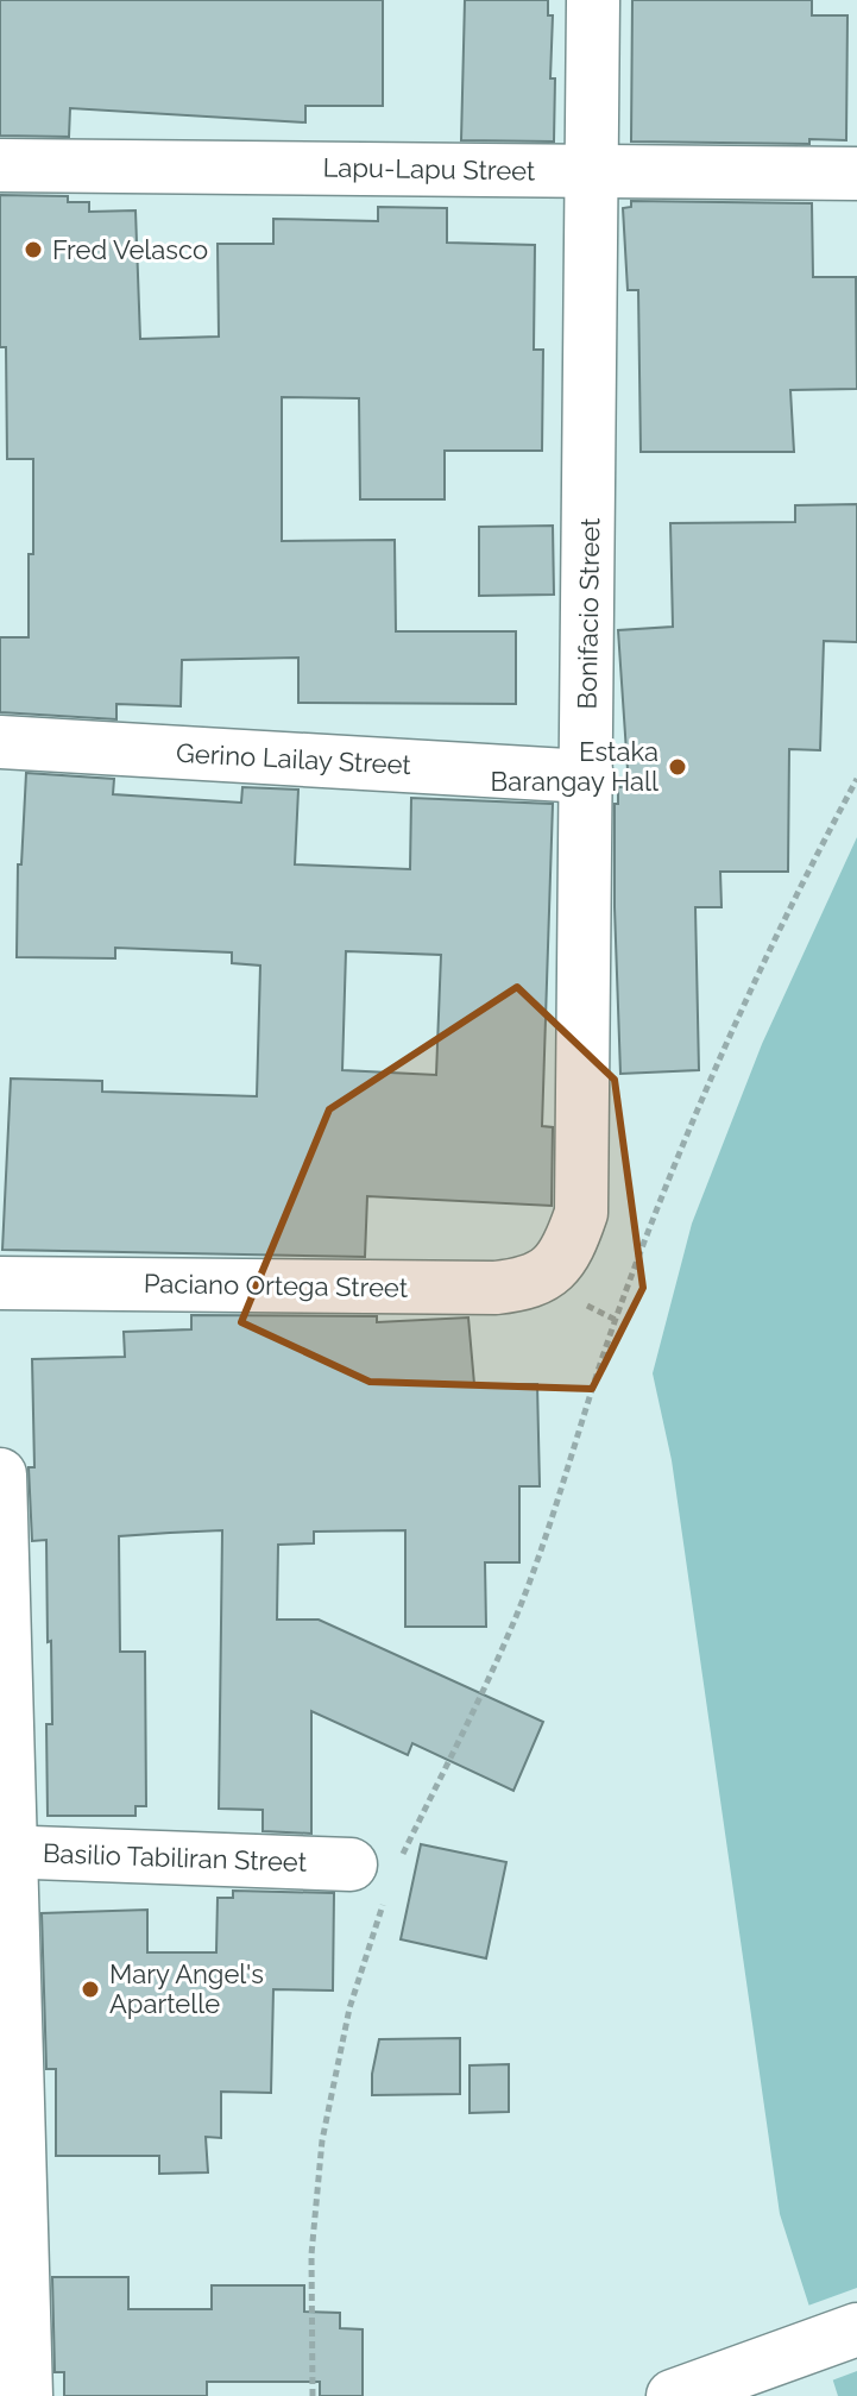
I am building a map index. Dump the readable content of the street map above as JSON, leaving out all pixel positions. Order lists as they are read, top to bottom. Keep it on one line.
{"streets":{"main road":["Lapu-Lapu Street","Bonifacio Street","Gerino Lailay Street","Paciano Ortega Street","Basilio Tabiliran Street"]},"crossings":[["Lapu-Lapu Street","Bonifacio Street"],["Bonifacio Street","Gerino Lailay Street"],["Bonifacio Street","Paciano Ortega Street"]],"places":["Fred Velasco","Estaka Barangay Hall","Mary Angel's Apartelle"]}
